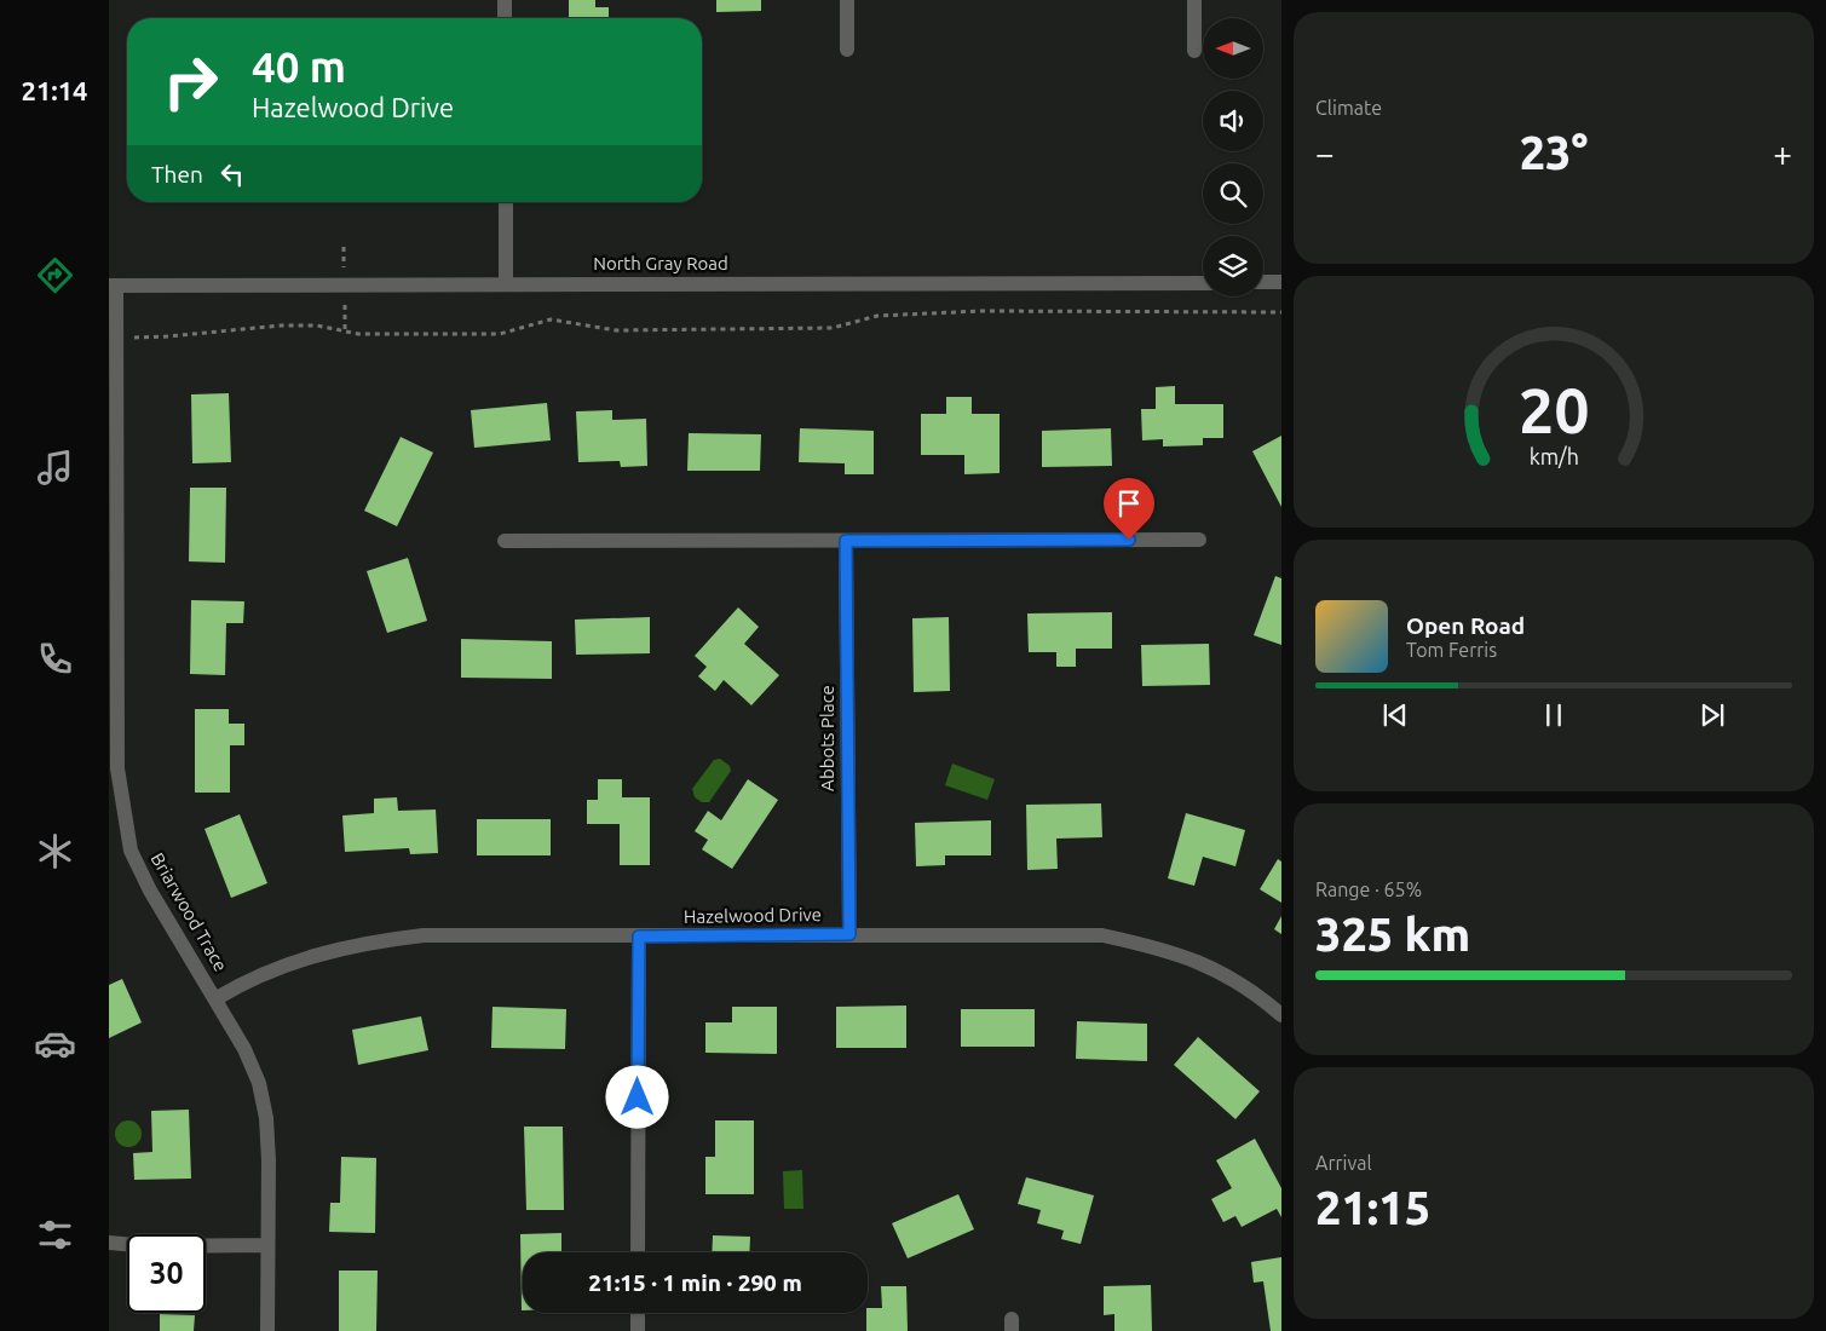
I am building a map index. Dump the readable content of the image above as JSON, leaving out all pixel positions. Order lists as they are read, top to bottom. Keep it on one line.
{"streets":{"street":["North Gray Road","Abbots Place","Briarwood Trace","Hazelwood Drive"]},"crossings":[["North Gray Road","Briarwood Trace"],["Abbots Place","Hazelwood Drive"],["Briarwood Trace","Hazelwood Drive"]],"north":"left","page":{"tabs":"21:14","tile":["Climate",["Range · 65%","325 km"],["Arrival","21:15"]],"turn":["40 m","Hazelwood Drive"],"heat":["−","23°","+"],"then":"Then","song":["Open Road","Tom Ferris"],"limit":"30","trip":"21:15 · 1 min · 290 m","gauge":["20","km/h"]}}
